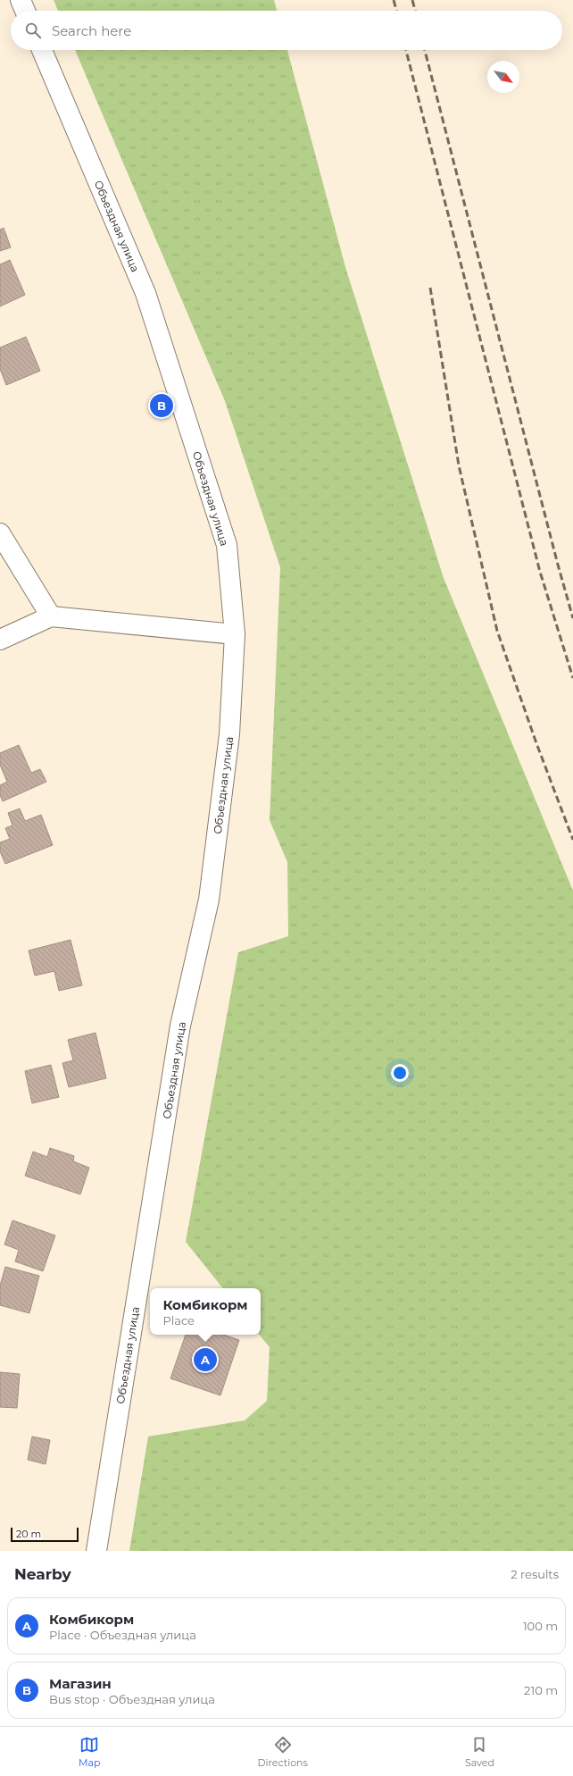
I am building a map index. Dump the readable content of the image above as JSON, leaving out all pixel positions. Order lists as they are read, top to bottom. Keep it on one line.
{"streets":{"street":["Объездная улица"]},"scale_bar":"20 m","north":"bottom right","page":{"search":"Search here","pins":["B","A"],"popup":["Комбикорм","Place"],"scale":"20 m","heading":["Nearby","2 results"],"list":[{"mark":"A","name":"Комбикорм","note":"Place · Объездная улица","value":"100 m"},{"mark":"B","name":"Магазин","note":"Bus stop · Объездная улица","value":"210 m"}],"nav":["Map","Directions","Saved"]}}
